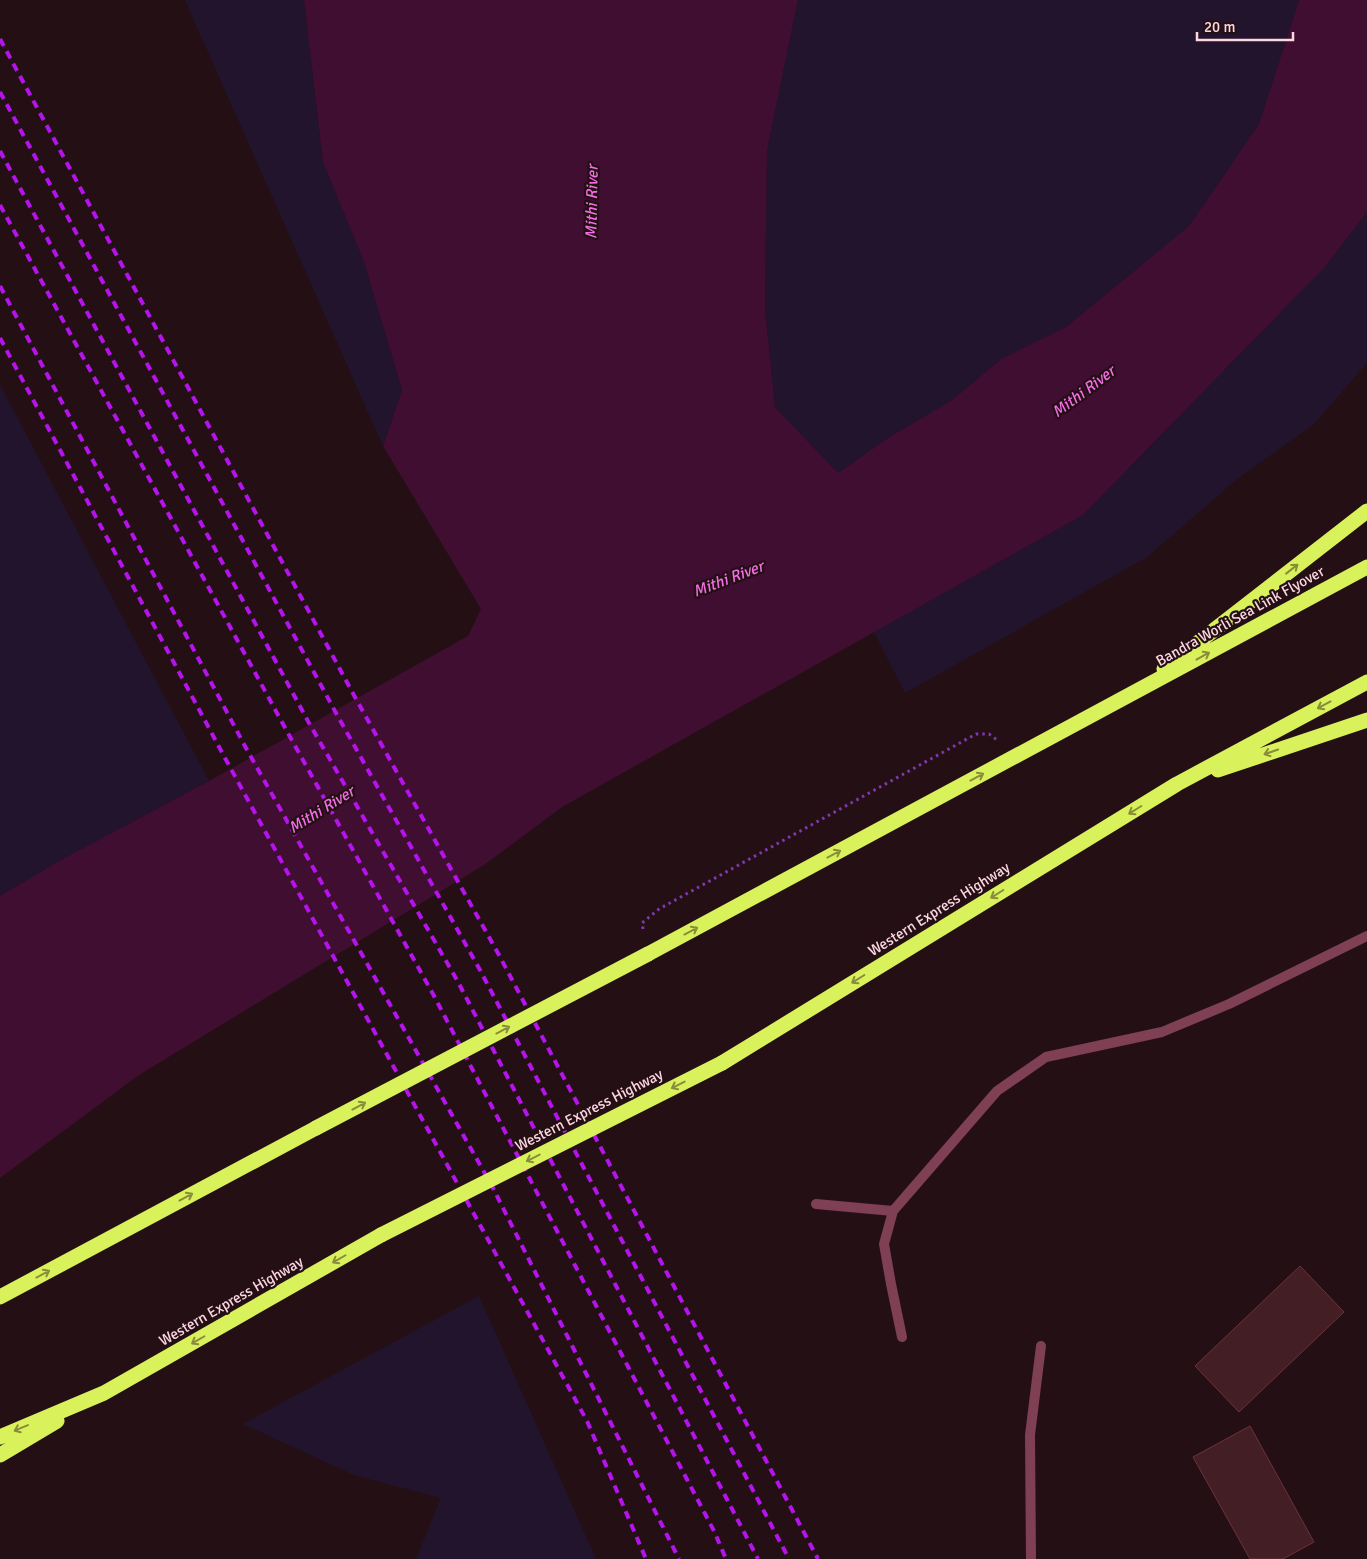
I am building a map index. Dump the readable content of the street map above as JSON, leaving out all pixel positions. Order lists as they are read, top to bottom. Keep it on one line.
{"streets":{"highway":["Bandra Worli Sea Link Flyover","Western Express Highway"]},"water":["Mithi River"],"scale_bar":"20 m"}
